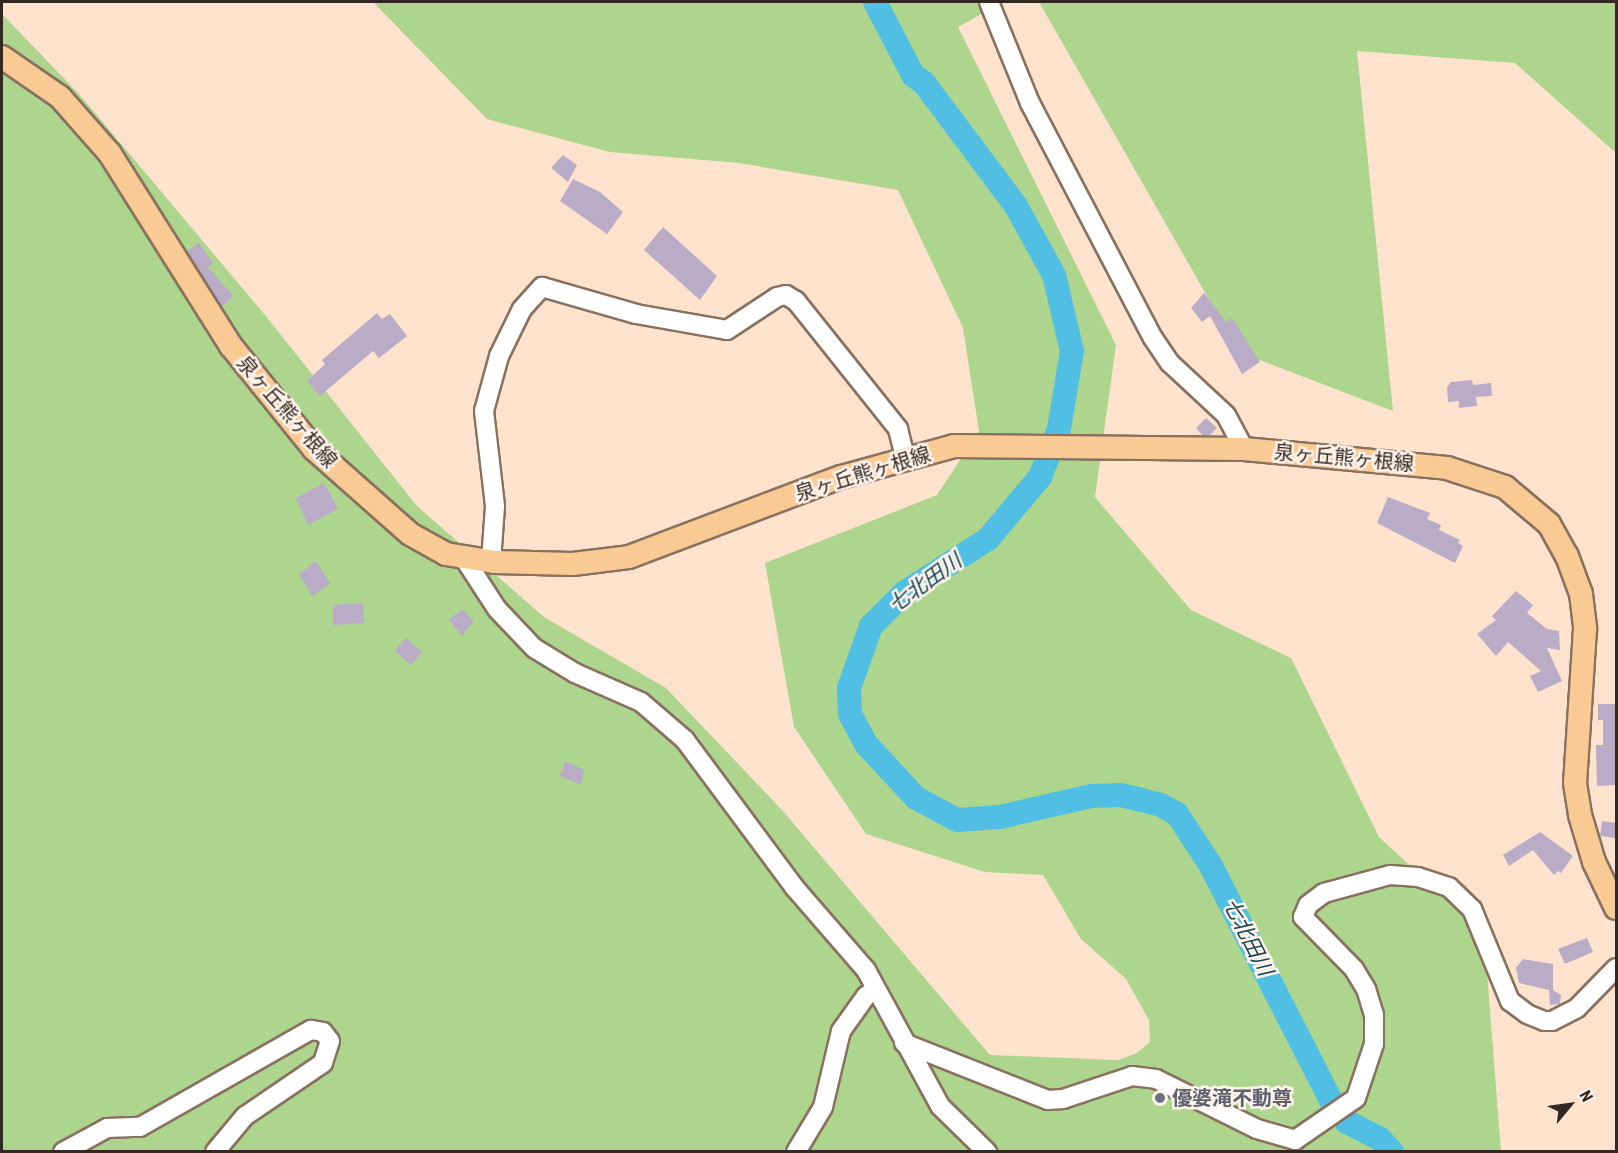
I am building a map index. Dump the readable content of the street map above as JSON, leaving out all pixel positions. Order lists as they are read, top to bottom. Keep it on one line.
{"streets":{"main road":["泉ヶ丘熊ヶ根線"]},"water":["七北田川"],"places":["優婆滝不動尊"],"north":"top right"}
